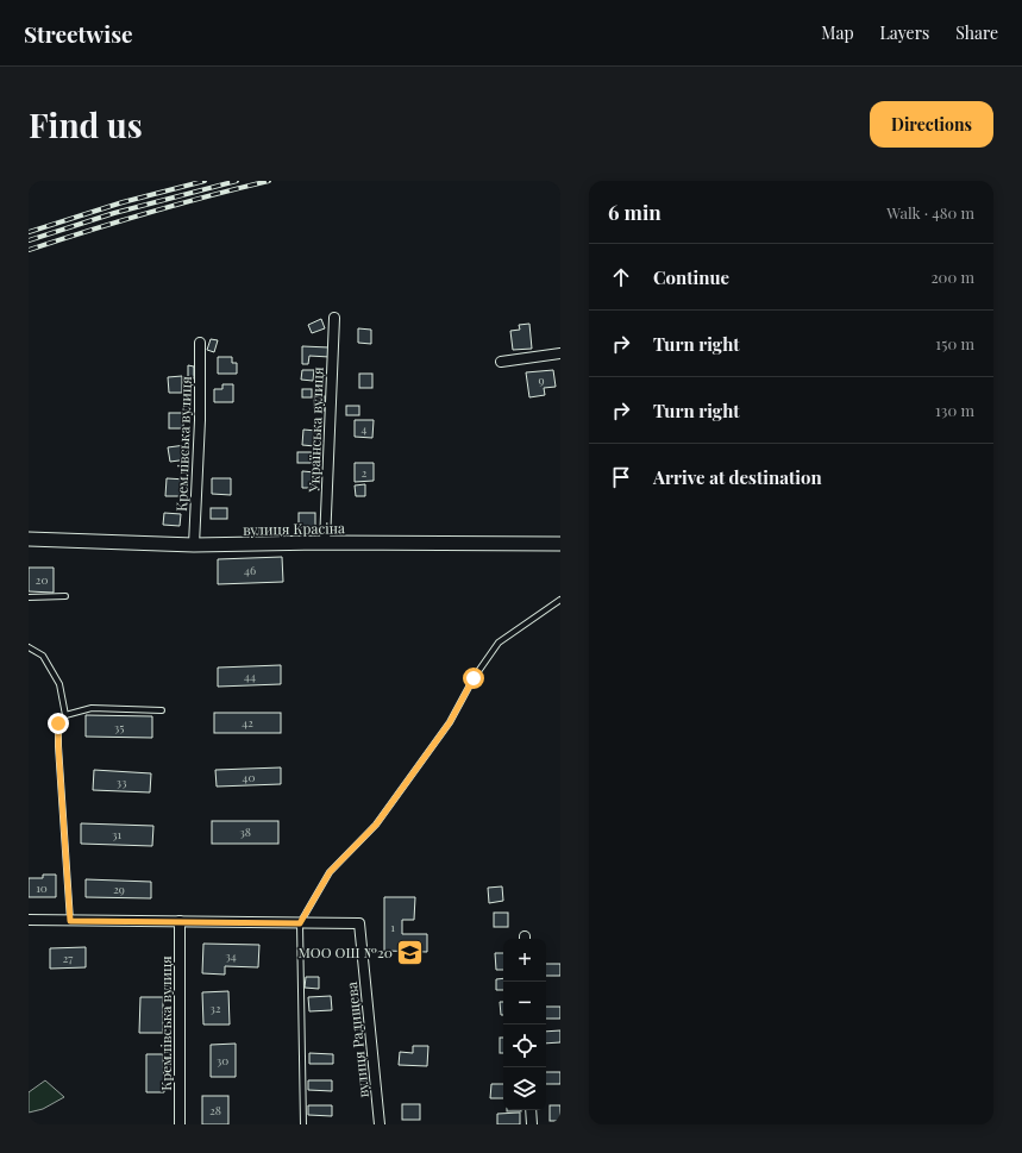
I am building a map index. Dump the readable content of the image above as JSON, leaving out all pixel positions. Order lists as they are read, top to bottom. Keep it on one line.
{"streets":{"street":["Українська вулиця","Кремлівська вулиця","вулиця Красіна","вулиця Радищева"]},"crossings":[["Українська вулиця","вулиця Красіна"],["Кремлівська вулиця","вулиця Красіна"]],"places":{"school or university":["МОО ОШ №20"]},"house_numbers":["9","4","2","46","20","44","42","35","40","33","38","31","10","29","1","34","27","32","30","28"],"page":{"header":"Streetwise","nav":["Map","Layers","Share"],"buttons":"Directions","title":"Find us","heading":["6 min","Walk · 480 m"],"list":[["Continue","200 m"],["Turn right","150 m"],["Turn right","130 m"],"Arrive at destination"],"map_buttons":["+","−"]}}
